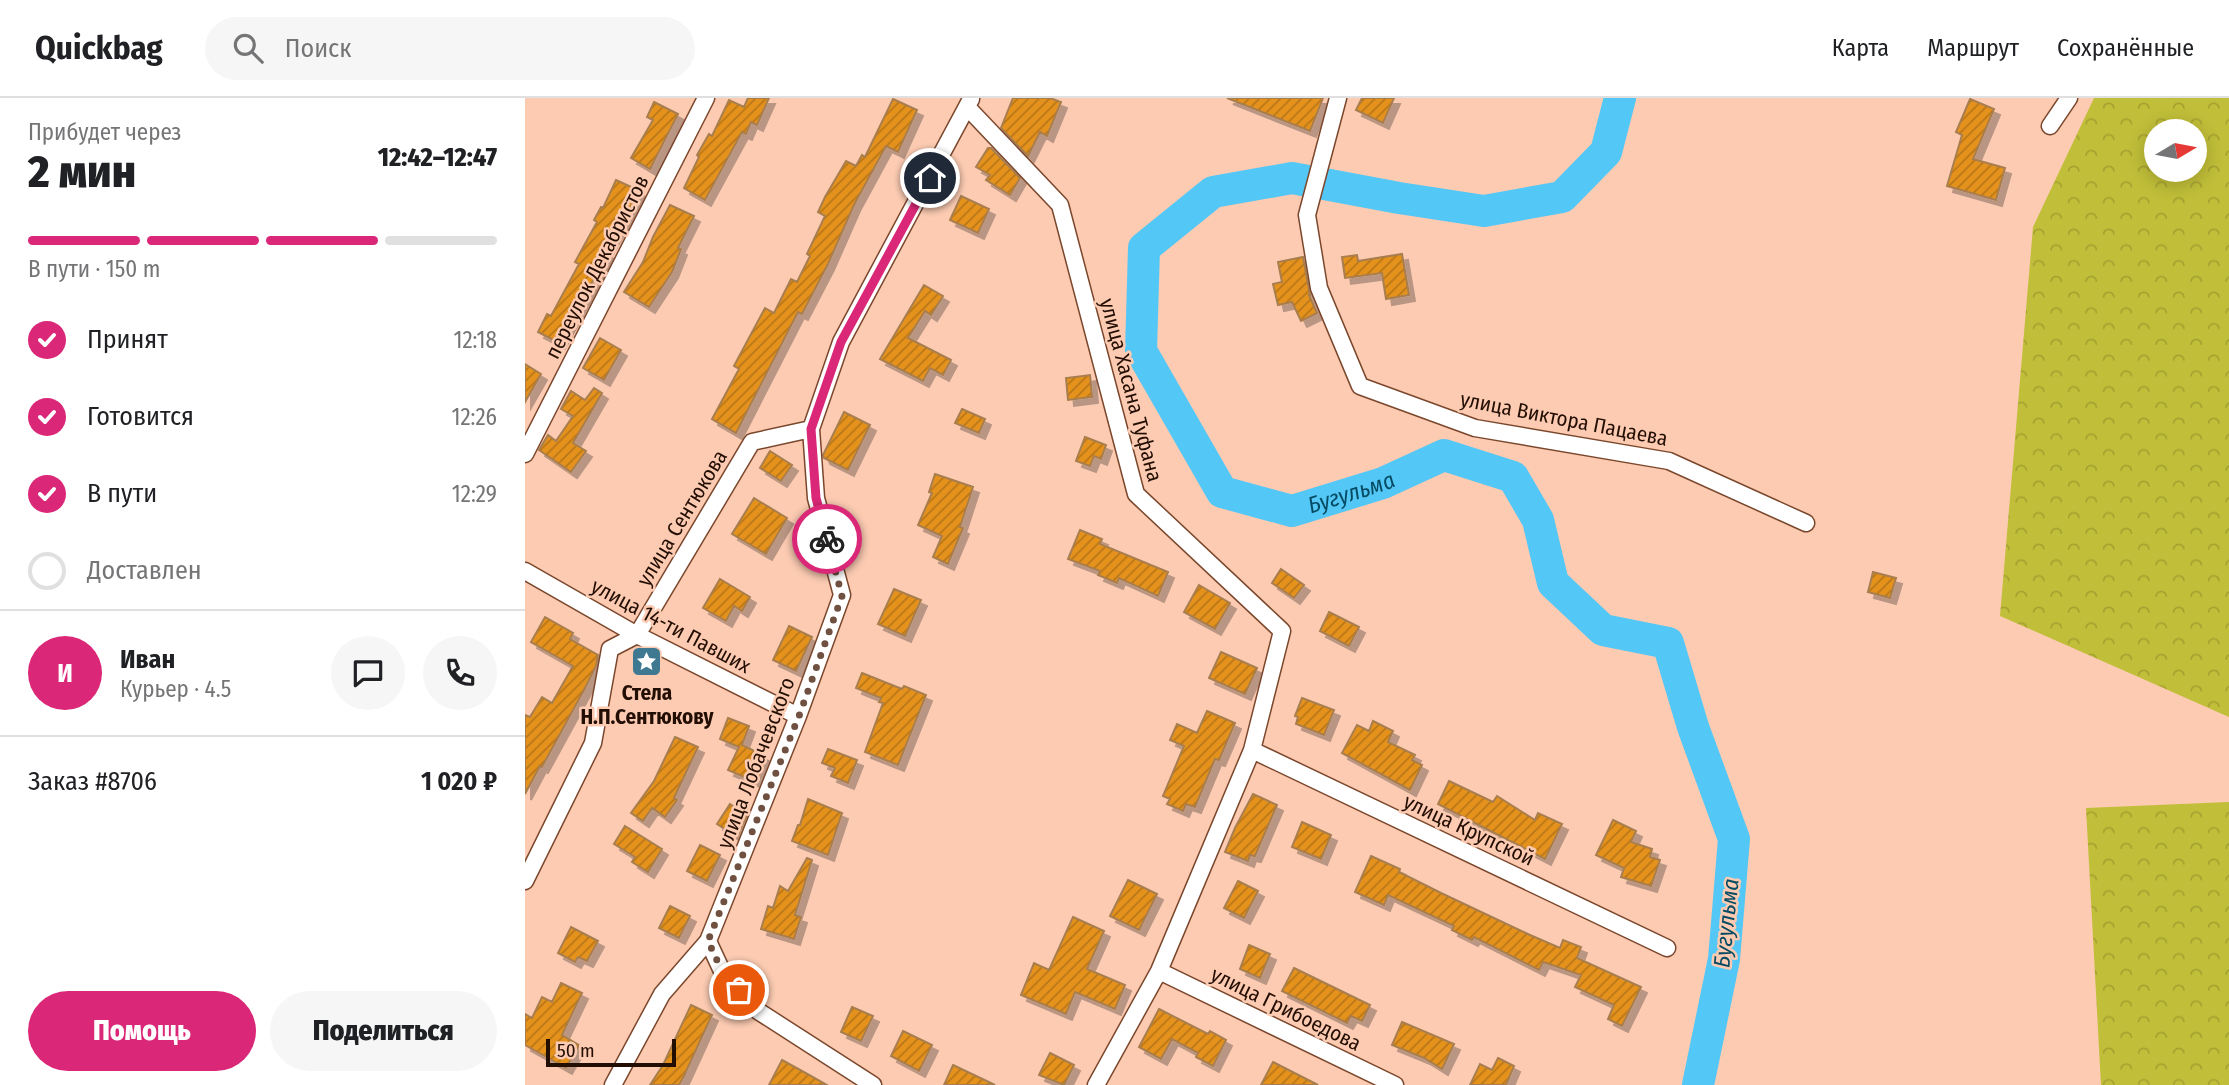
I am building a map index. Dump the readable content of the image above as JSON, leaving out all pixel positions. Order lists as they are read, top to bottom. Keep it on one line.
{"streets":{"street":["переулок Декабристов","улица Хасана Туфана","улица Виктора Пацаева","улица Сентюкова","улица 14-ти Павших","улица Лобачевского","улица Крупской","улица Грибоедова"]},"crossings":[["улица Хасана Туфана","улица Крупской"],["улица Хасана Туфана","улица Грибоедова"],["улица Сентюкова","улица 14-ти Павших"],["улица Сентюкова","улица Лобачевского"],["улица 14-ти Павших","улица Лобачевского"]],"water":["Бугульма"],"places":{"place":["Стела Н.П.Сентюкову"]},"scale_bar":"50 m","north":"right","page":{"header":"Quickbag","search":"Поиск","nav":["Карта","Маршрут","Сохранённые"],"heading":["2 мин","Прибудет через","12:42–12:47"],"panel":["Иван","Курьер · 4.5","Заказ #8706","1 020 ₽"],"bar":"В пути · 150 m","list":[["Принят","12:18"],["Готовится","12:26"],["В пути","12:29"],"Доставлен"],"round":"И","buttons":["Помощь","Поделиться"],"scale":"50 m"}}
